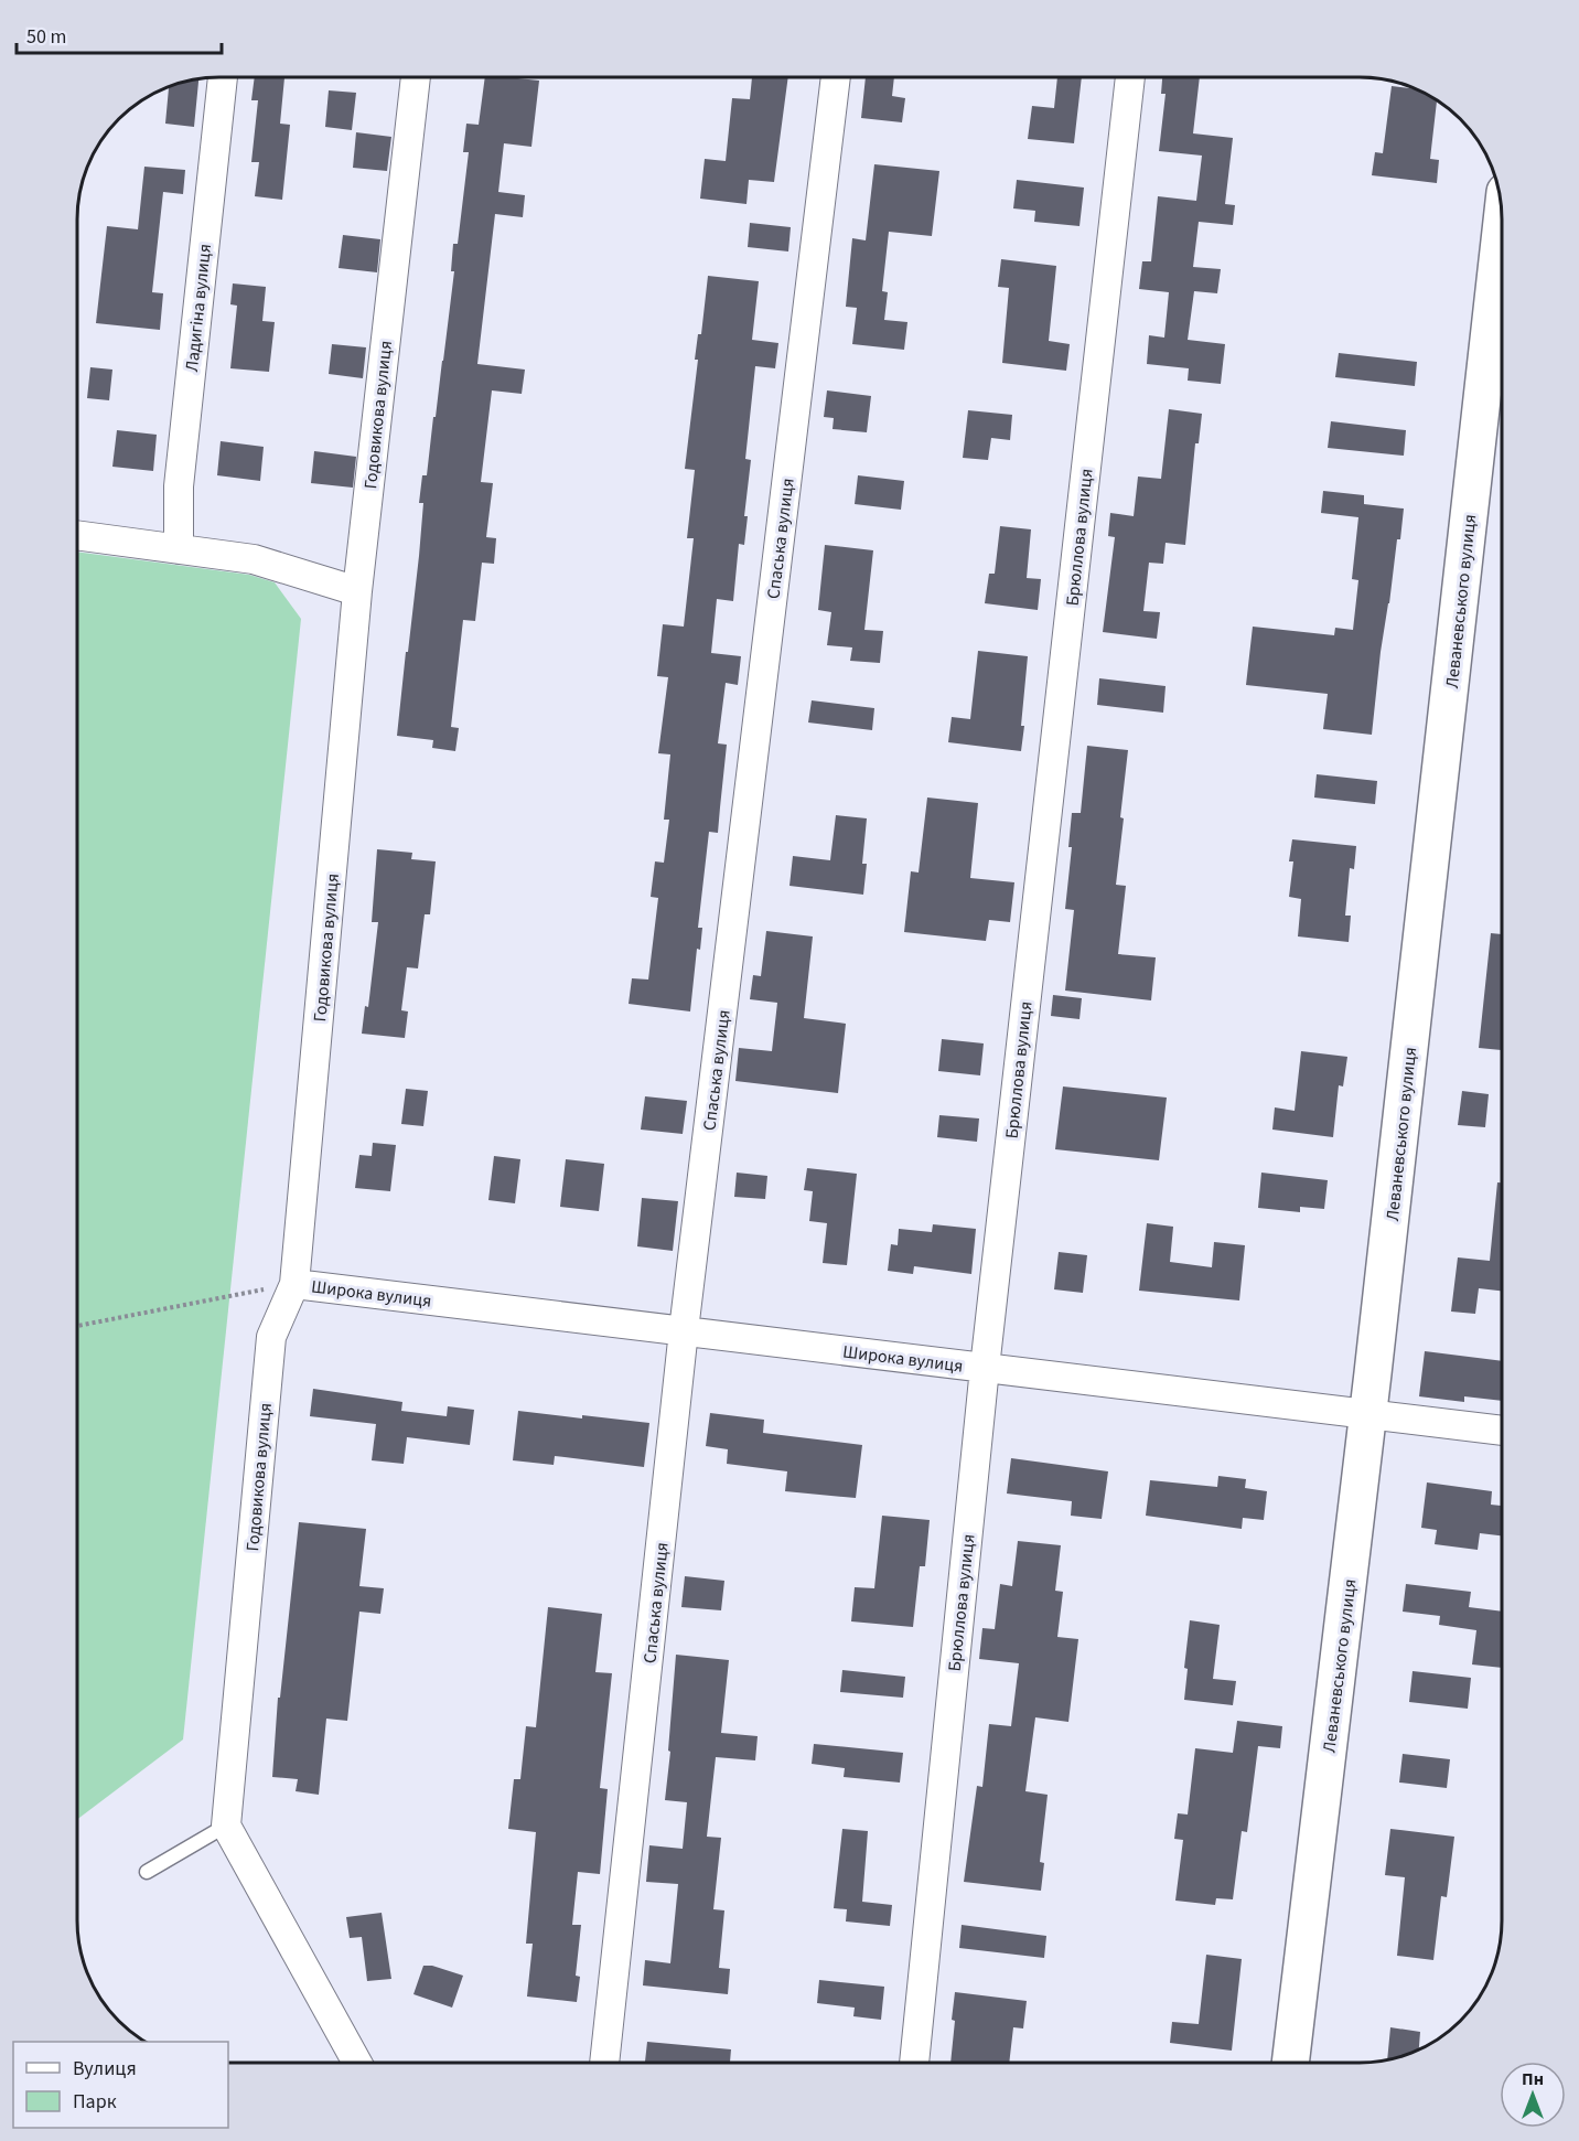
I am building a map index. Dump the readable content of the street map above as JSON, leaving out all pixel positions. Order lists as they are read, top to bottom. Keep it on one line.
{"streets":{"street":["Ладигіна вулиця","Годовикова вулиця","Брюллова вулиця","Спаська вулиця","Леваневського вулиця","Широка вулиця"]},"crossings":[["Годовикова вулиця","Широка вулиця"],["Брюллова вулиця","Широка вулиця"],["Спаська вулиця","Широка вулиця"],["Леваневського вулиця","Широка вулиця"]],"legend":["Вулиця","Парк"],"scale_bar":"50 m","north":"top"}
